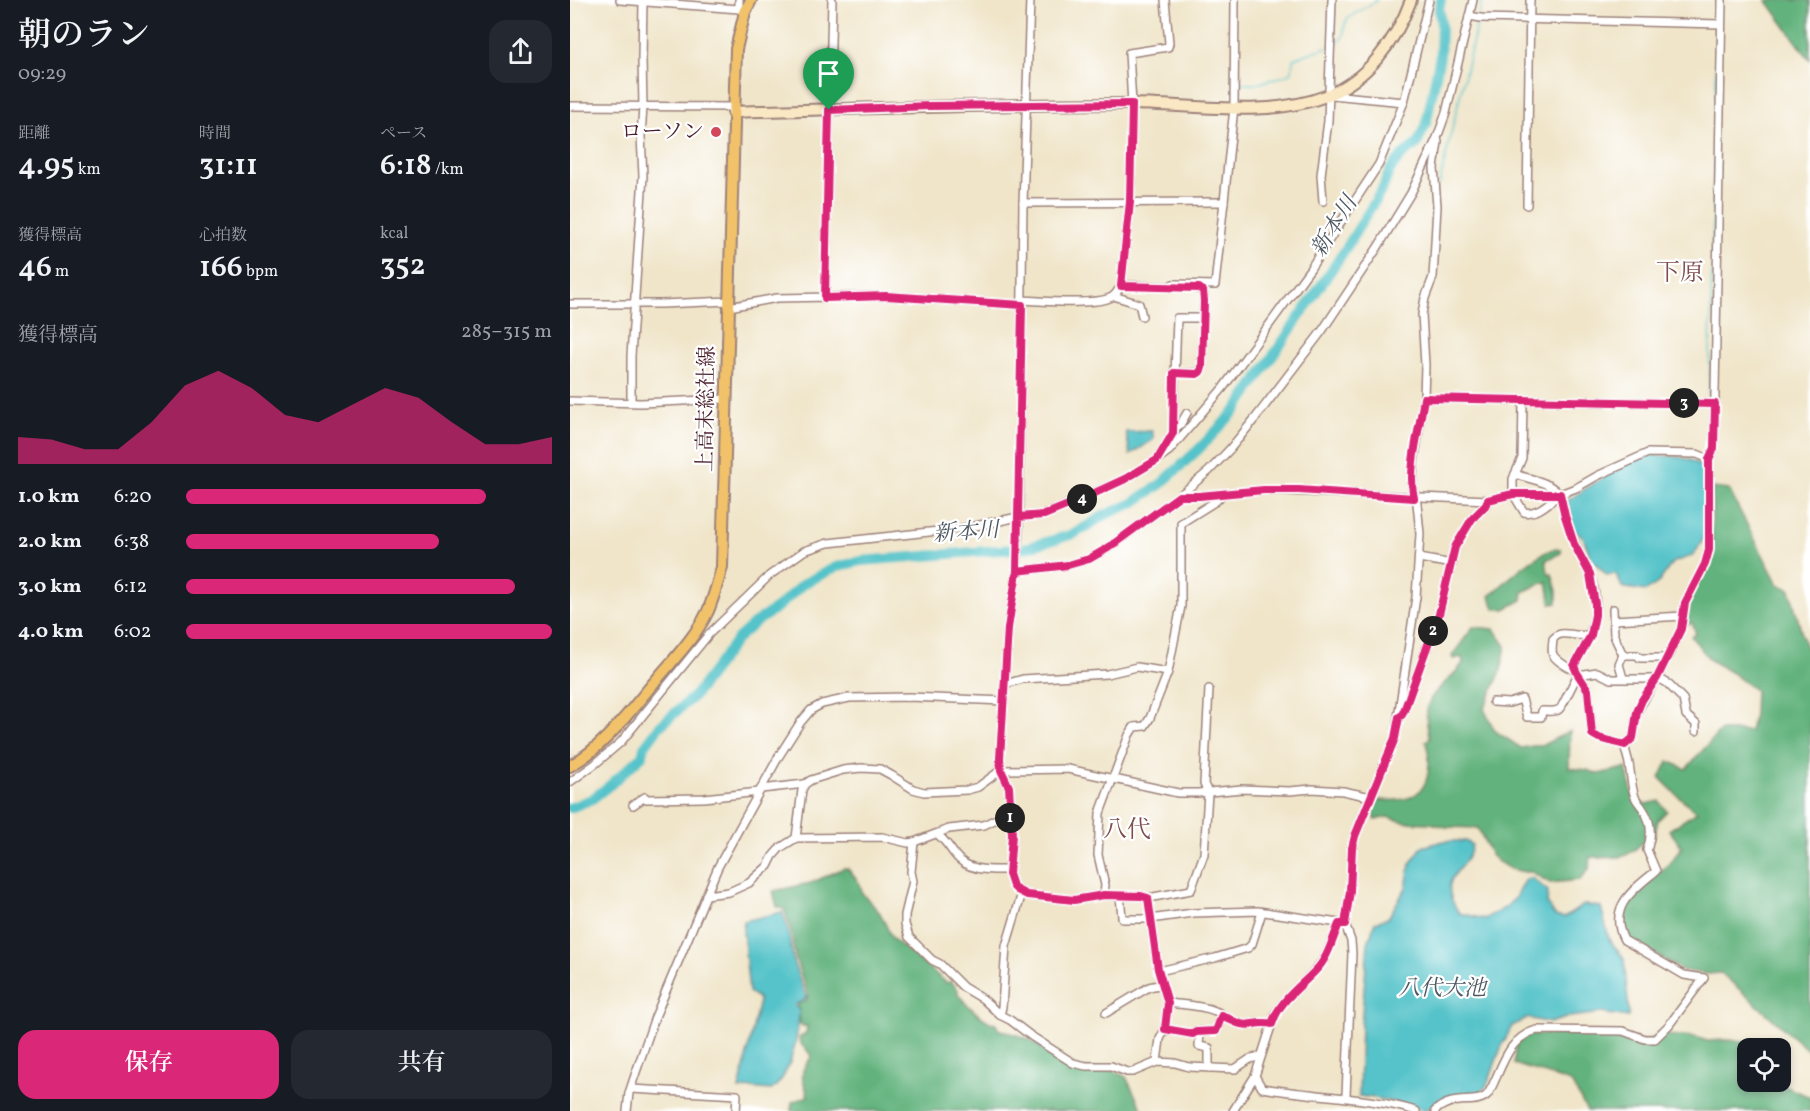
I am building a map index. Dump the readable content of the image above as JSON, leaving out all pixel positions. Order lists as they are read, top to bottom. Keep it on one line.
{"streets":{"main road":["上高末総社線"]},"districts":["下原","八代"],"water":["新本川","八代大池"],"places":["ローソン"],"page":{"heading":["朝のラン","09:29"],"stats":[["距離","4.95 km"],["時間","31:11"],["ペース","6:18 /km"],["獲得標高","46 m"],["心拍数","166 bpm"],["kcal","352"]],"chart":["獲得標高","285–315 m"],"pins":["3","4","2","1"],"list":[{"name":"1.0 km","note":"6:20"},{"name":"2.0 km","note":"6:38"},{"name":"3.0 km","note":"6:12"},{"name":"4.0 km","note":"6:02"}],"buttons":["保存","共有"]}}
